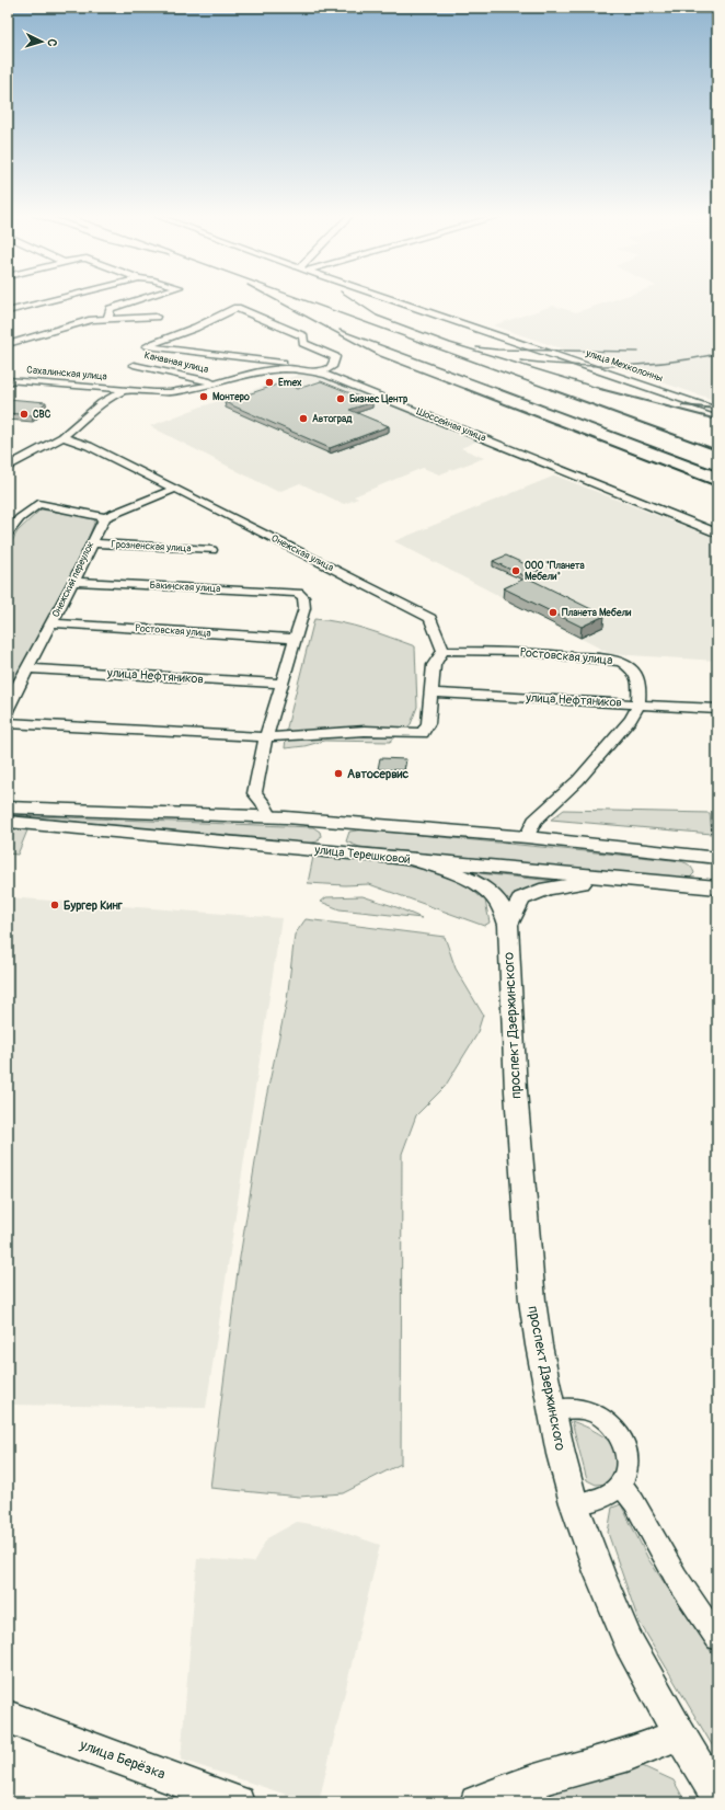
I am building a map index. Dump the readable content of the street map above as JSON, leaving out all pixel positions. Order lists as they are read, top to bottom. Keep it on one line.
{"streets":{"main road":["улица Терешковой","проспект Дзержинского","улица Берёзка"],"street":["Канавная улица","улица Мехколонны","Сахалинская улица","Шоссейная улица","Грозненская улица","Онежская улица","Онежский переулок","Бакинская улица","Ростовская улица","улица Нефтяников"]},"crossings":[["Канавная улица","Шоссейная улица"],["Сахалинская улица","Шоссейная улица"],["Грозненская улица","Онежский переулок"],["Онежская улица","Ростовская улица"],["Онежский переулок","Бакинская улица"],["Онежский переулок","Ростовская улица"],["Онежский переулок","улица Нефтяников"],["Бакинская улица","Ростовская улица"],["Ростовская улица","улица Нефтяников"]],"places":["Emex","Монтеро","Бизнес Центр","СВС","Автоград","ООО \"Планета Мебели\"","Планета Мебели","Автосервис","Бургер Кинг"],"north":"right"}
